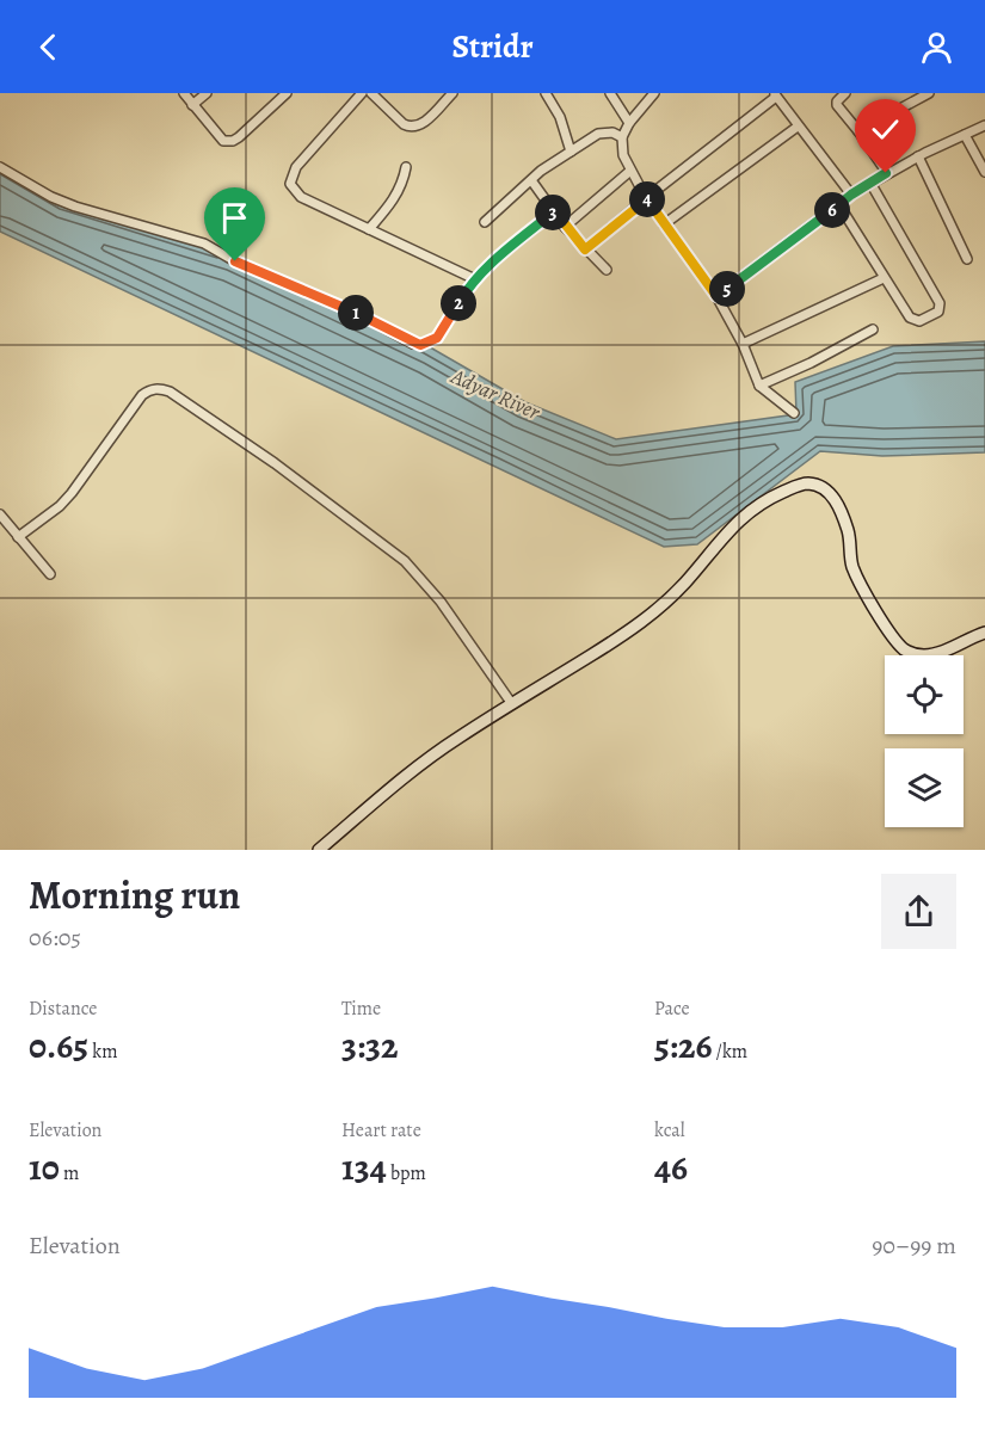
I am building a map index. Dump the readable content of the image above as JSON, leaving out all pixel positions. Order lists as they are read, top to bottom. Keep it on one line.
{"water":["Adyar River"],"page":{"header":"Stridr","pins":["4","6","3","5","2","1"],"heading":["Morning run","06:05"],"stats":[["Distance","0.65 km"],["Time","3:32"],["Pace","5:26 /km"],["Elevation","10 m"],["Heart rate","134 bpm"],["kcal","46"]],"chart":["Elevation","90–99 m"]}}
